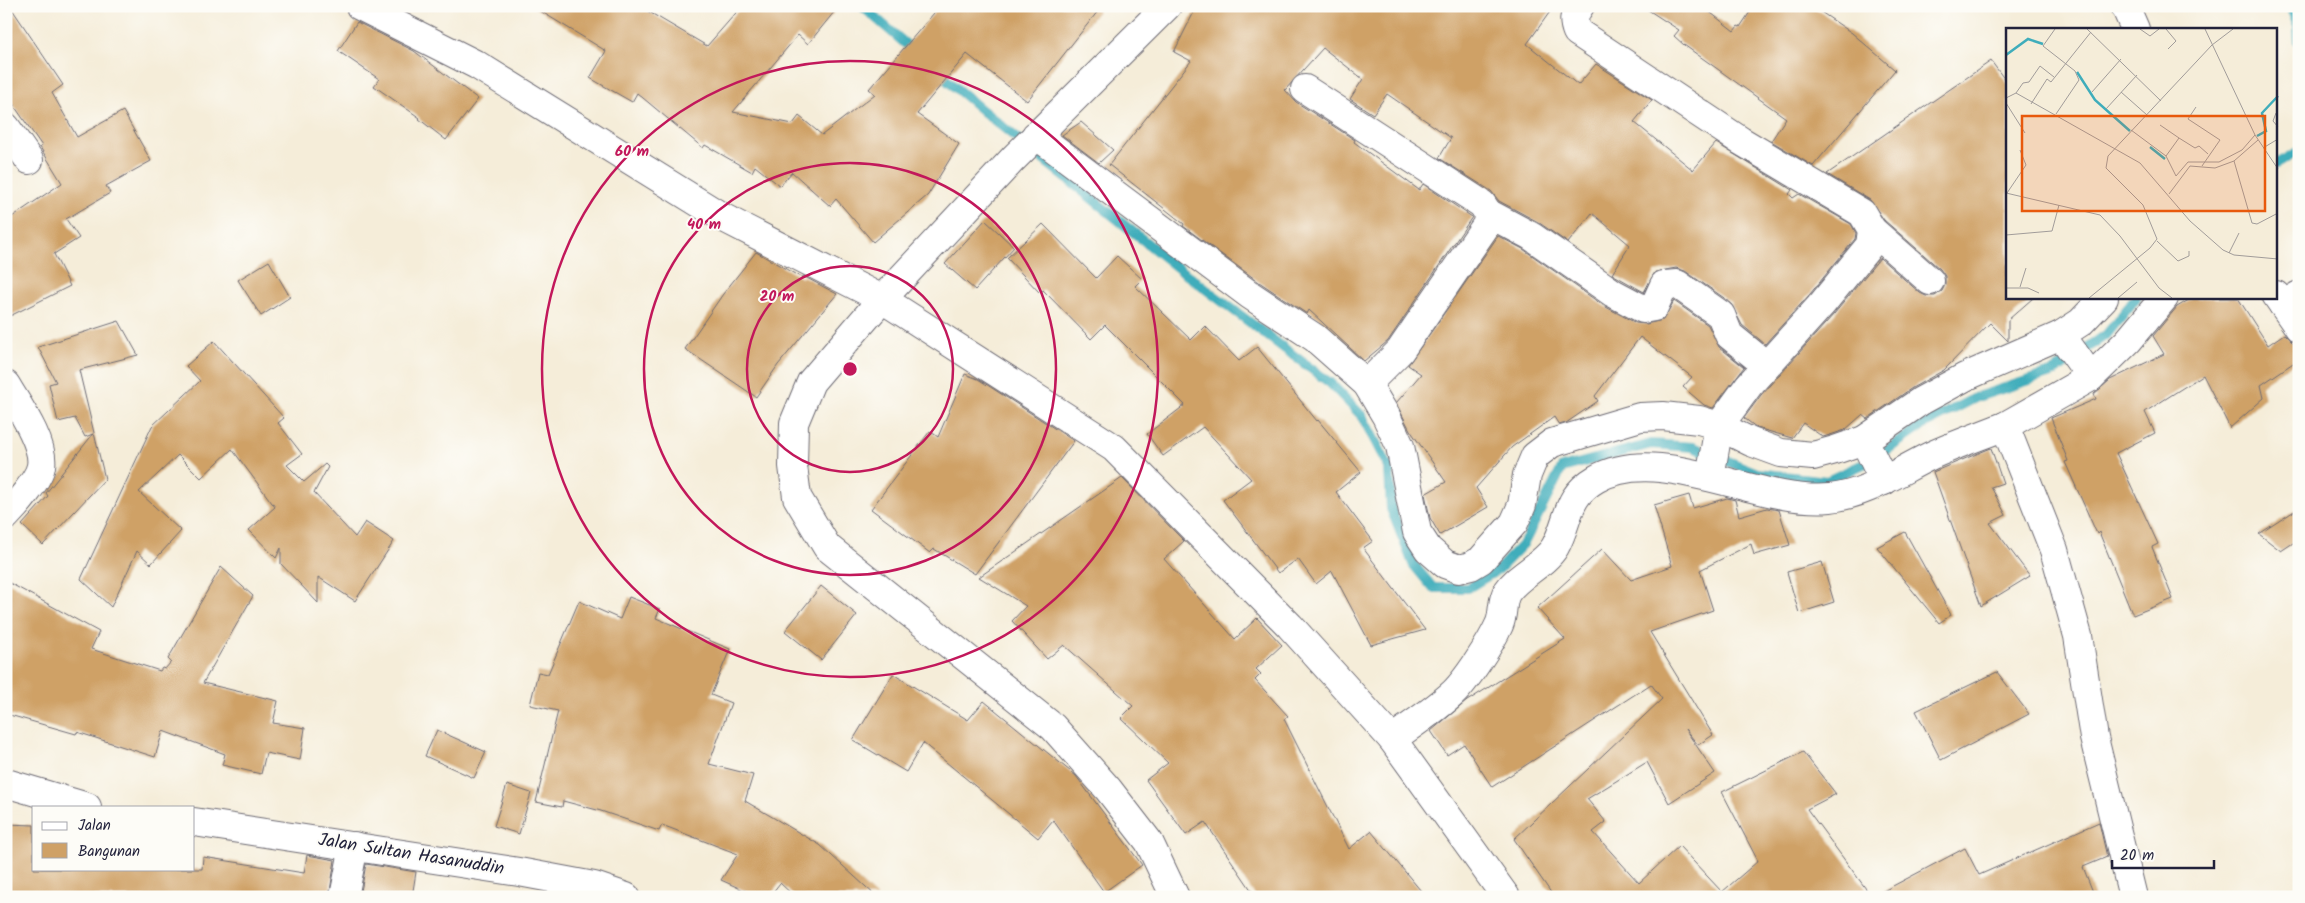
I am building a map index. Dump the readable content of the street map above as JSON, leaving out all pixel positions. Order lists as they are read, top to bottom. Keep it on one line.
{"streets":{"main road":["Jalan Sultan Hasanuddin"]},"legend":["Jalan","Bangunan"],"scale_bar":"20 m","rings":["60 m","40 m","20 m"]}
